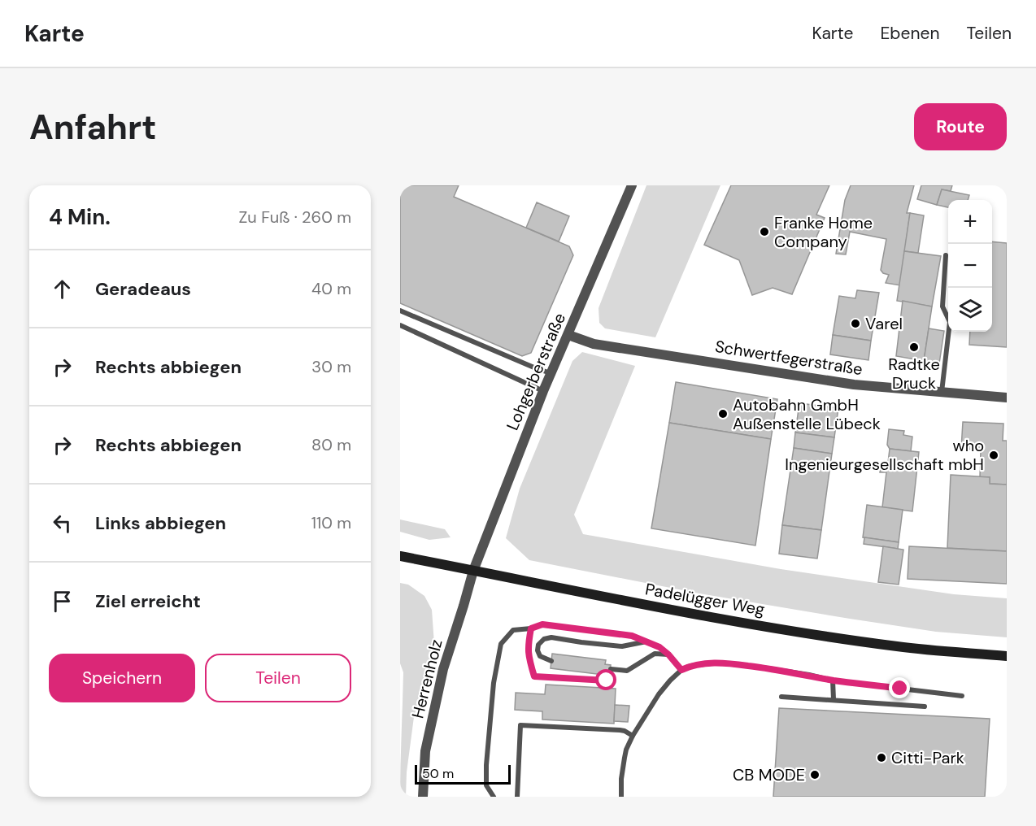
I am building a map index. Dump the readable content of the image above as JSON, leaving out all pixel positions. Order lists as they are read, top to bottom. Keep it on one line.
{"streets":{"main road":["Padelügger Weg"],"street":["Schwertfegerstraße","Lohgerberstraße","Herrenholz"]},"crossings":[["Schwertfegerstraße","Lohgerberstraße"],["Lohgerberstraße","Padelügger Weg"],["Lohgerberstraße","Herrenholz"],["Padelügger Weg","Herrenholz"]],"places":["Franke Home Company","Varel","Radtke Druck","Autobahn GmbH Außenstelle Lübeck","who Ingenieurgesellschaft mbH","Citti-Park","CB MODE"],"scale_bar":"50 m","page":{"header":"Karte","nav":["Karte","Ebenen","Teilen"],"buttons":["Route",["Speichern","Teilen"]],"title":"Anfahrt","heading":["4 Min.","Zu Fuß · 260 m"],"map_buttons":["+","−"],"list":[["Geradeaus","40 m"],["Rechts abbiegen","30 m"],["Rechts abbiegen","80 m"],["Links abbiegen","110 m"],"Ziel erreicht"],"scale":"50 m"}}
